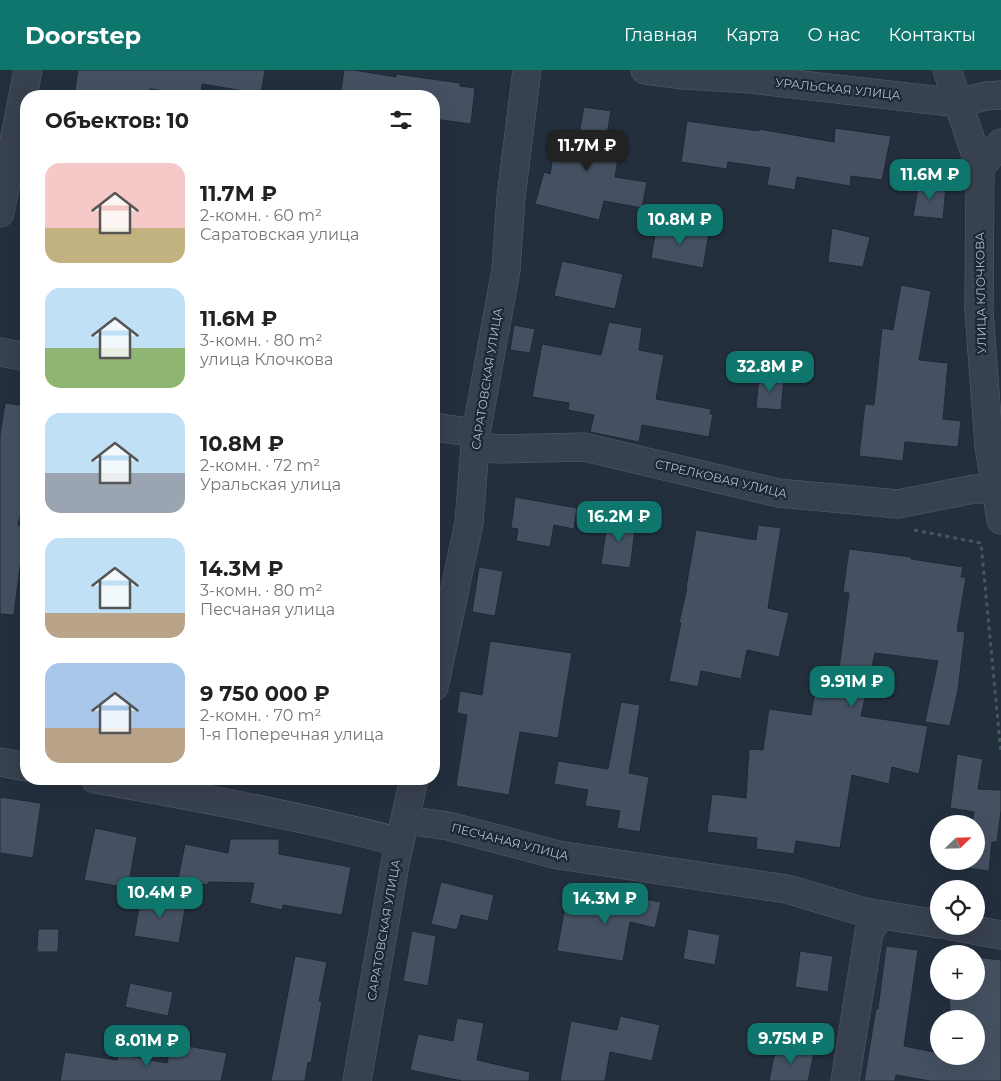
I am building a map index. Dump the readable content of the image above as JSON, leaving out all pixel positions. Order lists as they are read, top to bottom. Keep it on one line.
{"streets":{"street":["УРАЛЬСКАЯ УЛИЦА","УЛИЦА КЛОЧКОВА","САРАТОВСКАЯ УЛИЦА","СТРЕЛКОВАЯ УЛИЦА","ПЕСЧАНАЯ УЛИЦА"]},"crossings":[["УРАЛЬСКАЯ УЛИЦА","УЛИЦА КЛОЧКОВА"],["УЛИЦА КЛОЧКОВА","СТРЕЛКОВАЯ УЛИЦА"],["САРАТОВСКАЯ УЛИЦА","СТРЕЛКОВАЯ УЛИЦА"],["САРАТОВСКАЯ УЛИЦА","ПЕСЧАНАЯ УЛИЦА"]],"north":"top right","page":{"header":"Doorstep","nav":["Главная","Карта","О нас","Контакты"],"heading":"Объектов: 10","price":["11.7M ₽","11.6M ₽","10.8M ₽","32.8M ₽","16.2M ₽","9.91M ₽","10.4M ₽","14.3M ₽","9.75M ₽","8.01M ₽"],"list":[{"name":"11.7M ₽","note":"2-комн. · 60 m² · Саратовская улица"},{"name":"11.6M ₽","note":"3-комн. · 80 m² · улица Клочкова"},{"name":"10.8M ₽","note":"2-комн. · 72 m² · Уральская улица"},{"name":"14.3M ₽","note":"3-комн. · 80 m² · Песчаная улица"},{"name":"9 750 000 ₽","note":"2-комн. · 70 m² · 1-я Поперечная улица"}],"map_buttons":["+","−"]}}
